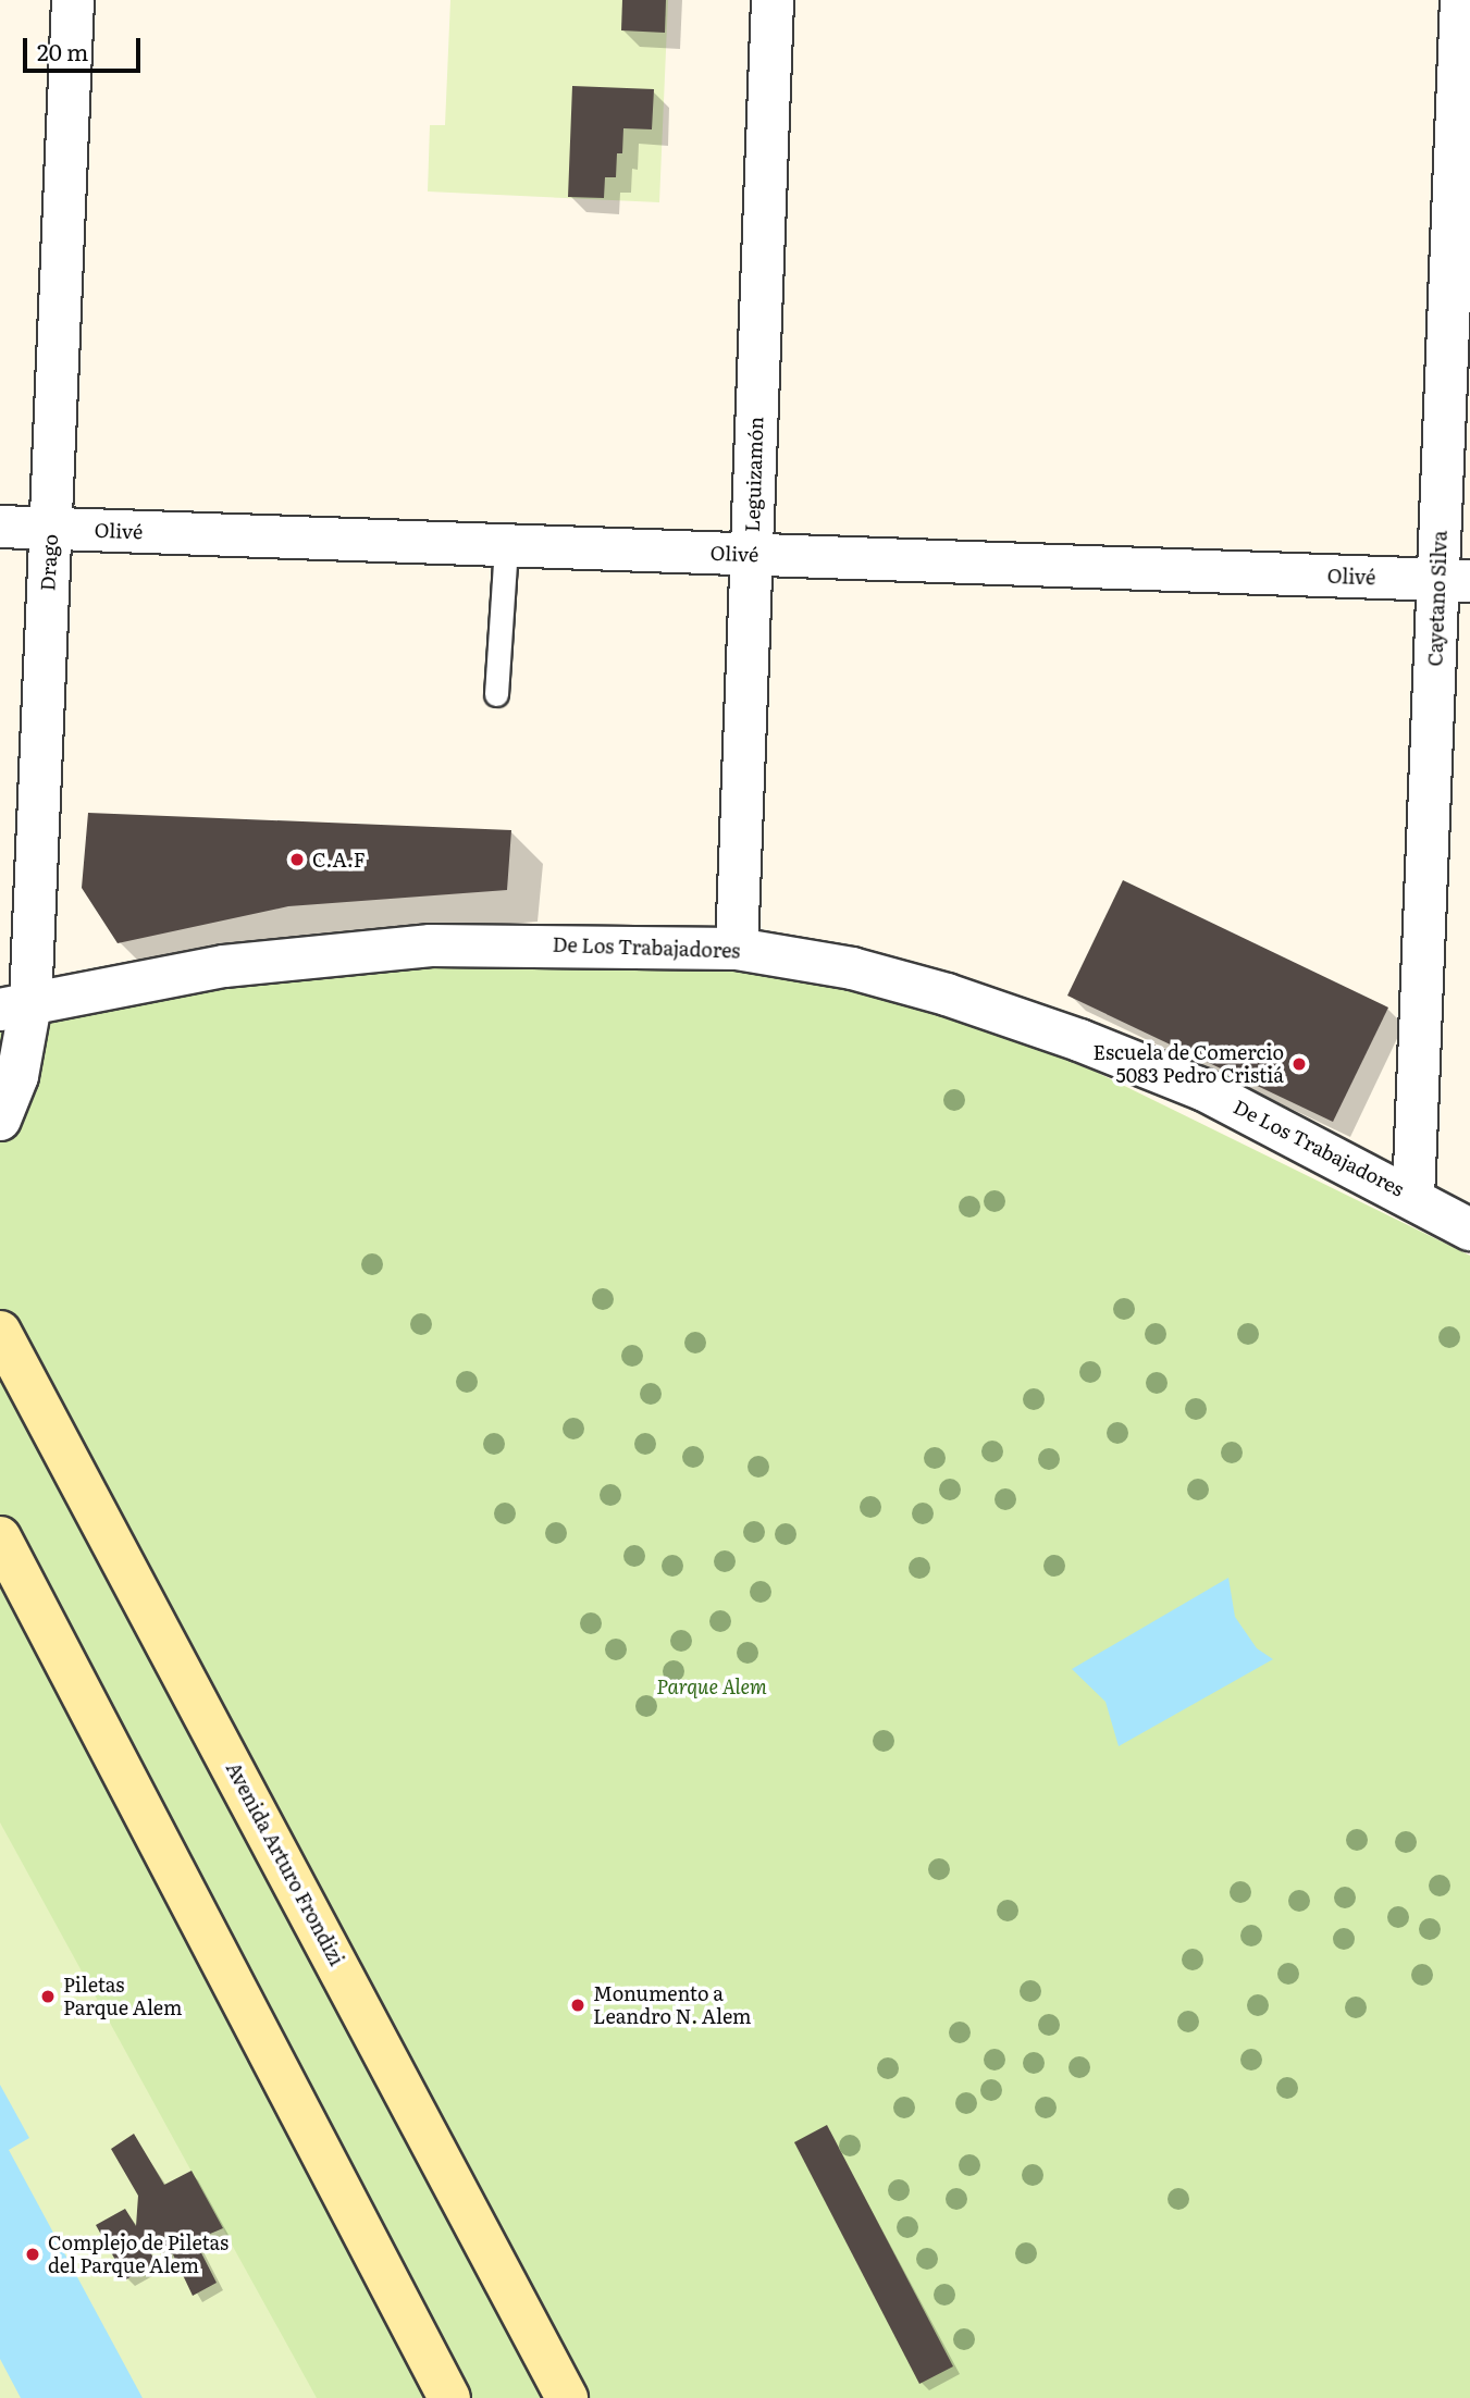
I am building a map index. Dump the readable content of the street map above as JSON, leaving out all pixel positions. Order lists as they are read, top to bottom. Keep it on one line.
{"streets":{"main road":["Avenida Arturo Frondizi"],"street":["Leguizamón","Olivé","Drago","Cayetano Silva","De Los Trabajadores"]},"crossings":[["Leguizamón","Olivé"],["Leguizamón","De Los Trabajadores"],["Olivé","Drago"],["Olivé","Cayetano Silva"],["Drago","De Los Trabajadores"],["Cayetano Silva","De Los Trabajadores"]],"parks":["Parque Alem"],"places":["C.A.F","Escuela de Comercio 5083 Pedro Cristiá","Piletas Parque Alem","Monumento a Leandro N. Alem","Complejo de Piletas del Parque Alem"],"scale_bar":"20 m"}
